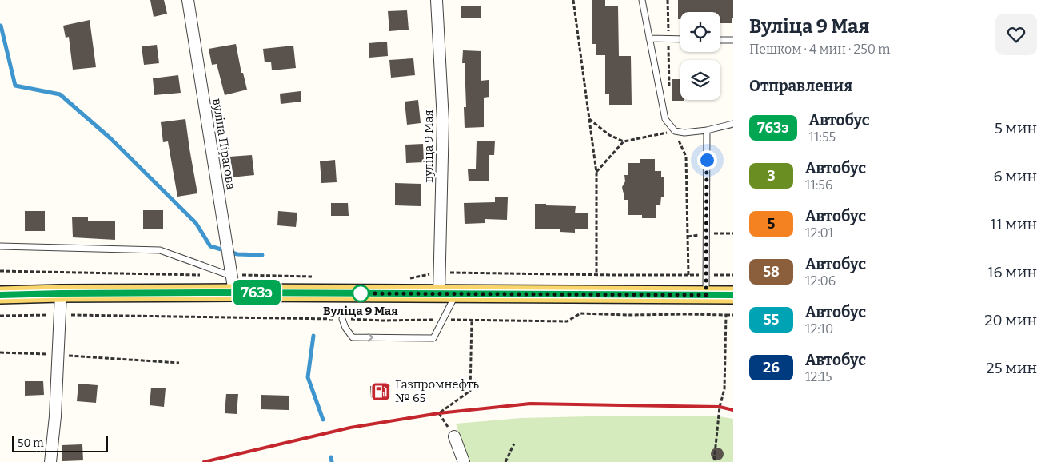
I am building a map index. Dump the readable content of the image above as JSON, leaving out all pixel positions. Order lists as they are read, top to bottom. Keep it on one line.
{"streets":{"street":["вуліца Пірагова","вуліца 9 Мая"]},"places":{"other":["Вуліца 9 Мая"],"fuel station":["Газпромнефть № 65"]},"lines":["bus line 763э"],"scale_bar":"50 m","page":{"on_map":"763э","heading":[["Вуліца 9 Мая","Пешком · 4 мин · 250 m"],"Отправления"],"list":[{"mark":"763э","name":"Автобус","note":"11:55","value":"5 мин"},{"mark":"3","name":"Автобус","note":"11:56","value":"6 мин"},{"mark":"5","name":"Автобус","note":"12:01","value":"11 мин"},{"mark":"58","name":"Автобус","note":"12:06","value":"16 мин"},{"mark":"55","name":"Автобус","note":"12:10","value":"20 мин"},{"mark":"26","name":"Автобус","note":"12:15","value":"25 мин"}],"scale":"50 m"}}
